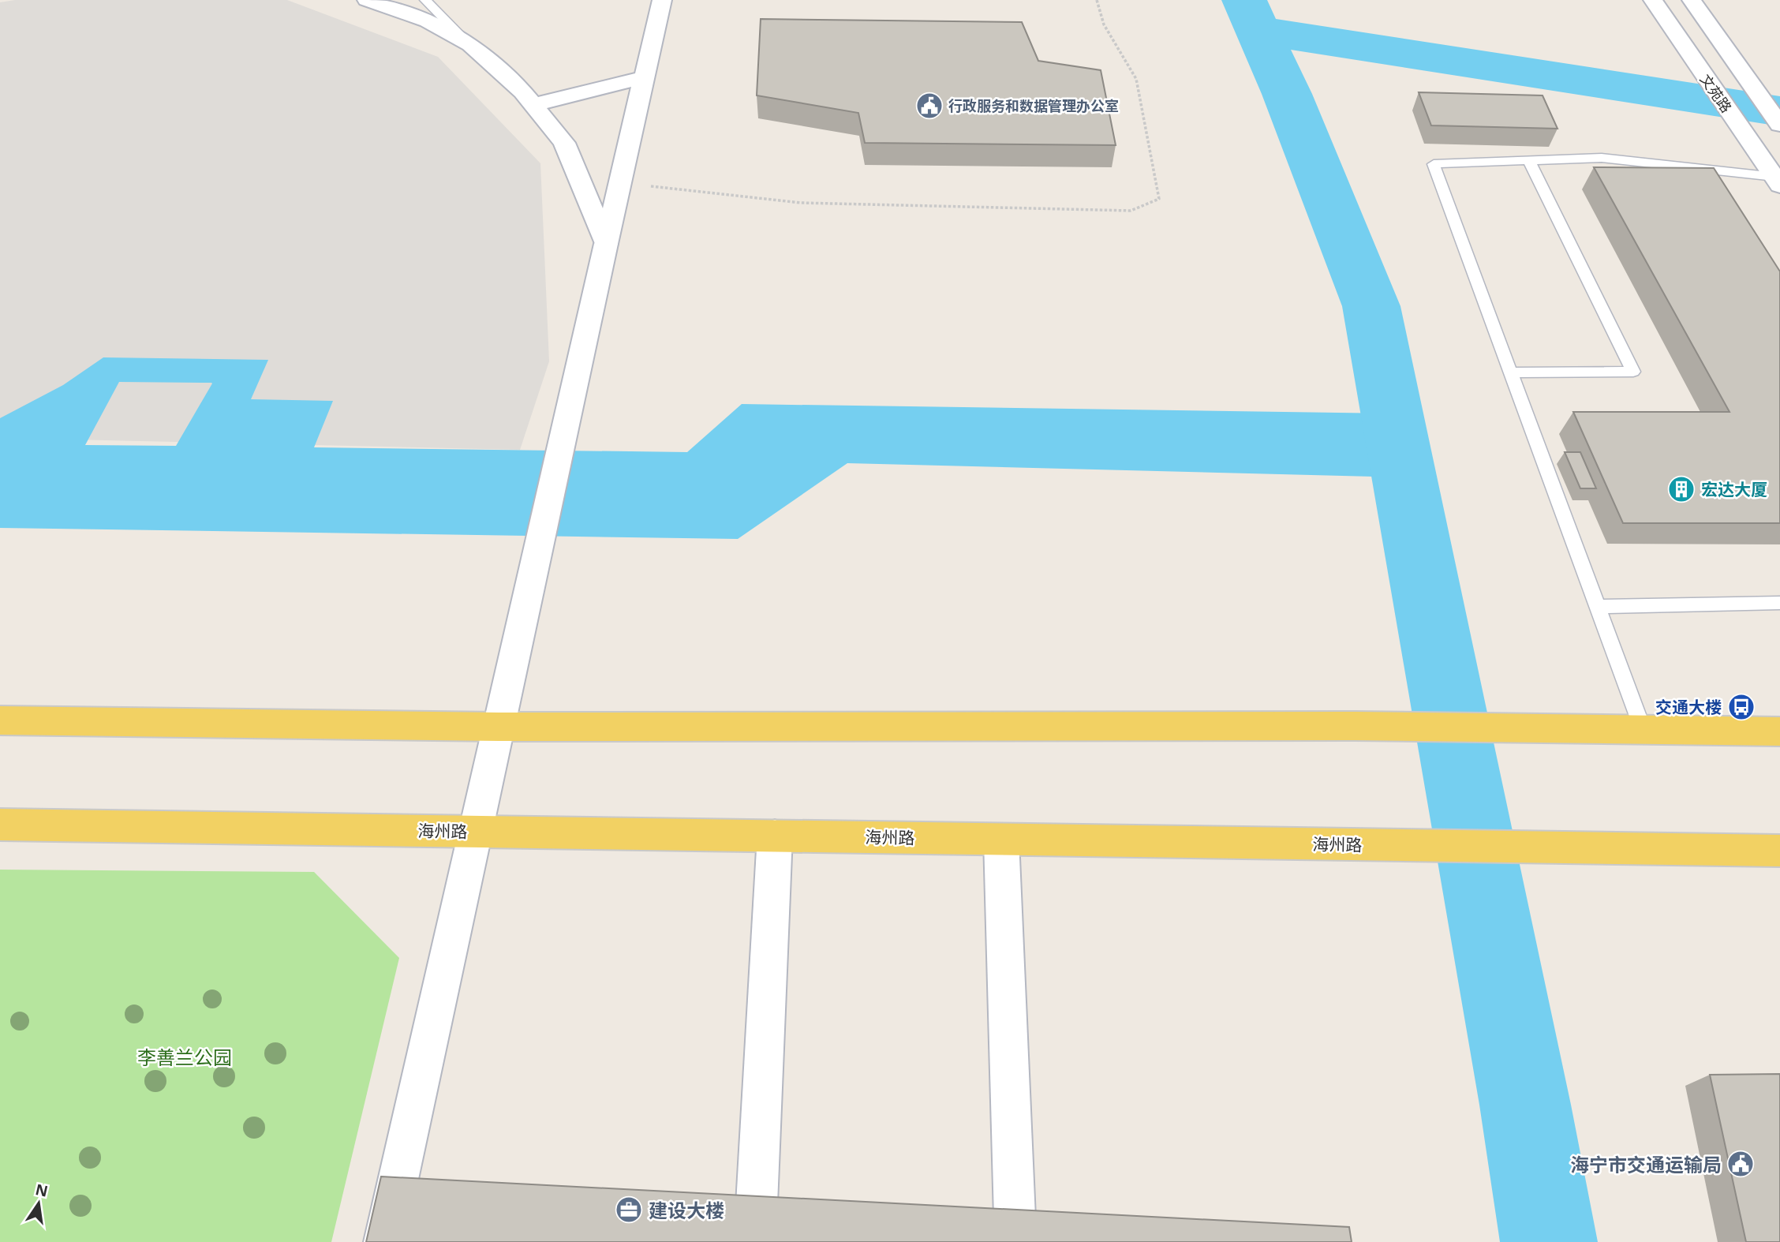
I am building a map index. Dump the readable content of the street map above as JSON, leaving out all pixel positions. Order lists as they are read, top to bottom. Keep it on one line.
{"streets":{"main road":["海州路"],"street":["文苑路"]},"parks":["李善兰公园"],"places":{"public building":["行政服务和数据管理办公室","海宁市交通运输局"],"building":["宏达大厦"],"bus stop":["交通大楼"],"office":["建设大楼"]},"north":"top"}
